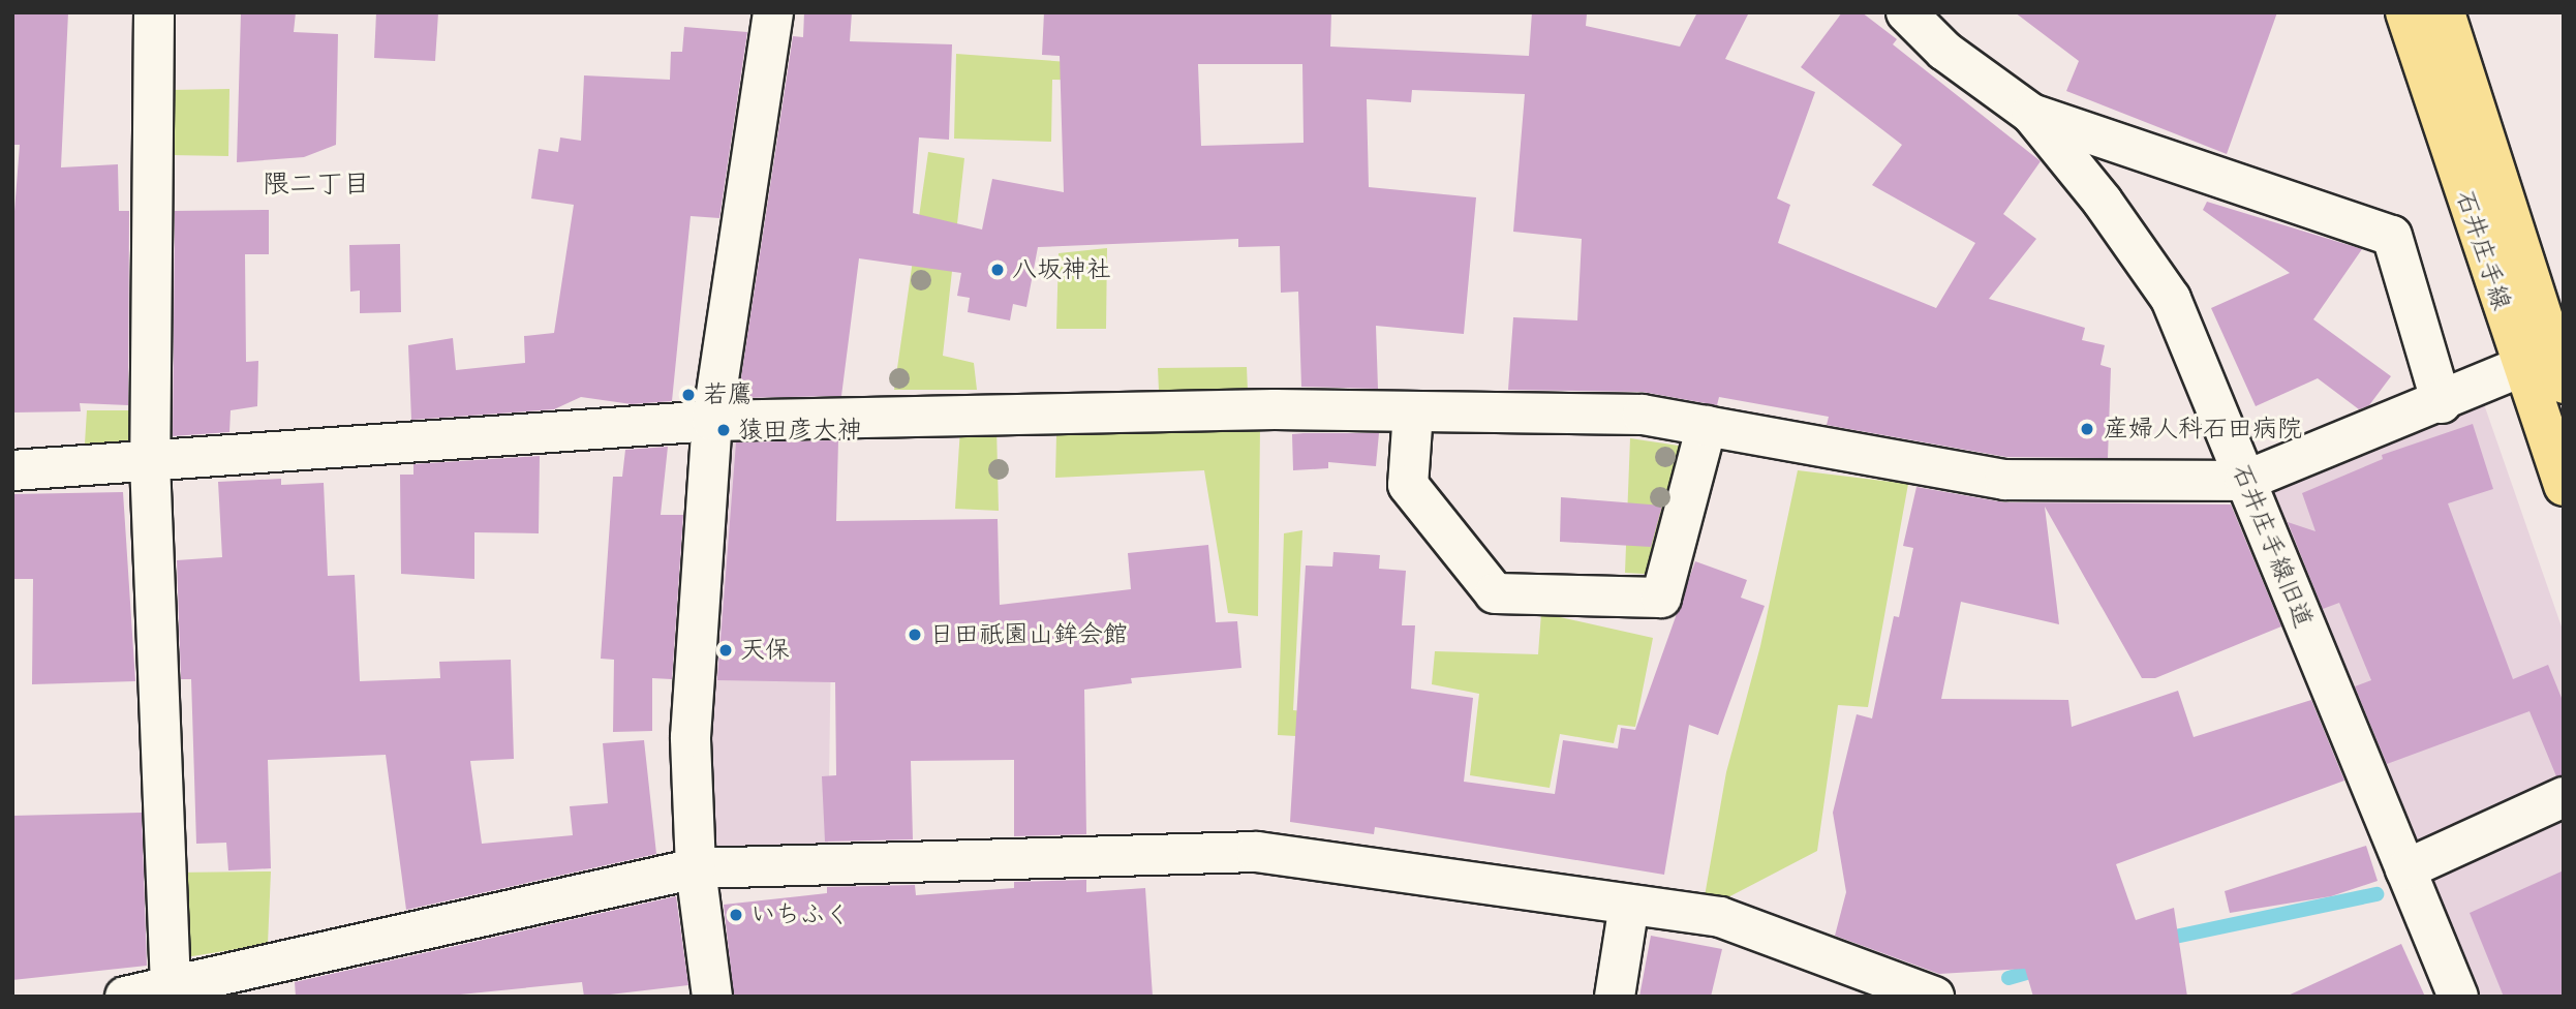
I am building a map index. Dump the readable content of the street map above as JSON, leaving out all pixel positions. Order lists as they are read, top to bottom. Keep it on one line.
{"streets":{"main road":["石井庄手線"],"street":["石井庄手線旧道"]},"districts":["隈二丁目"],"places":["八坂神社","若鷹","産婦人科石田病院","猿田彦大神","日田祇園山鉾会館","天保","いちふく"]}
